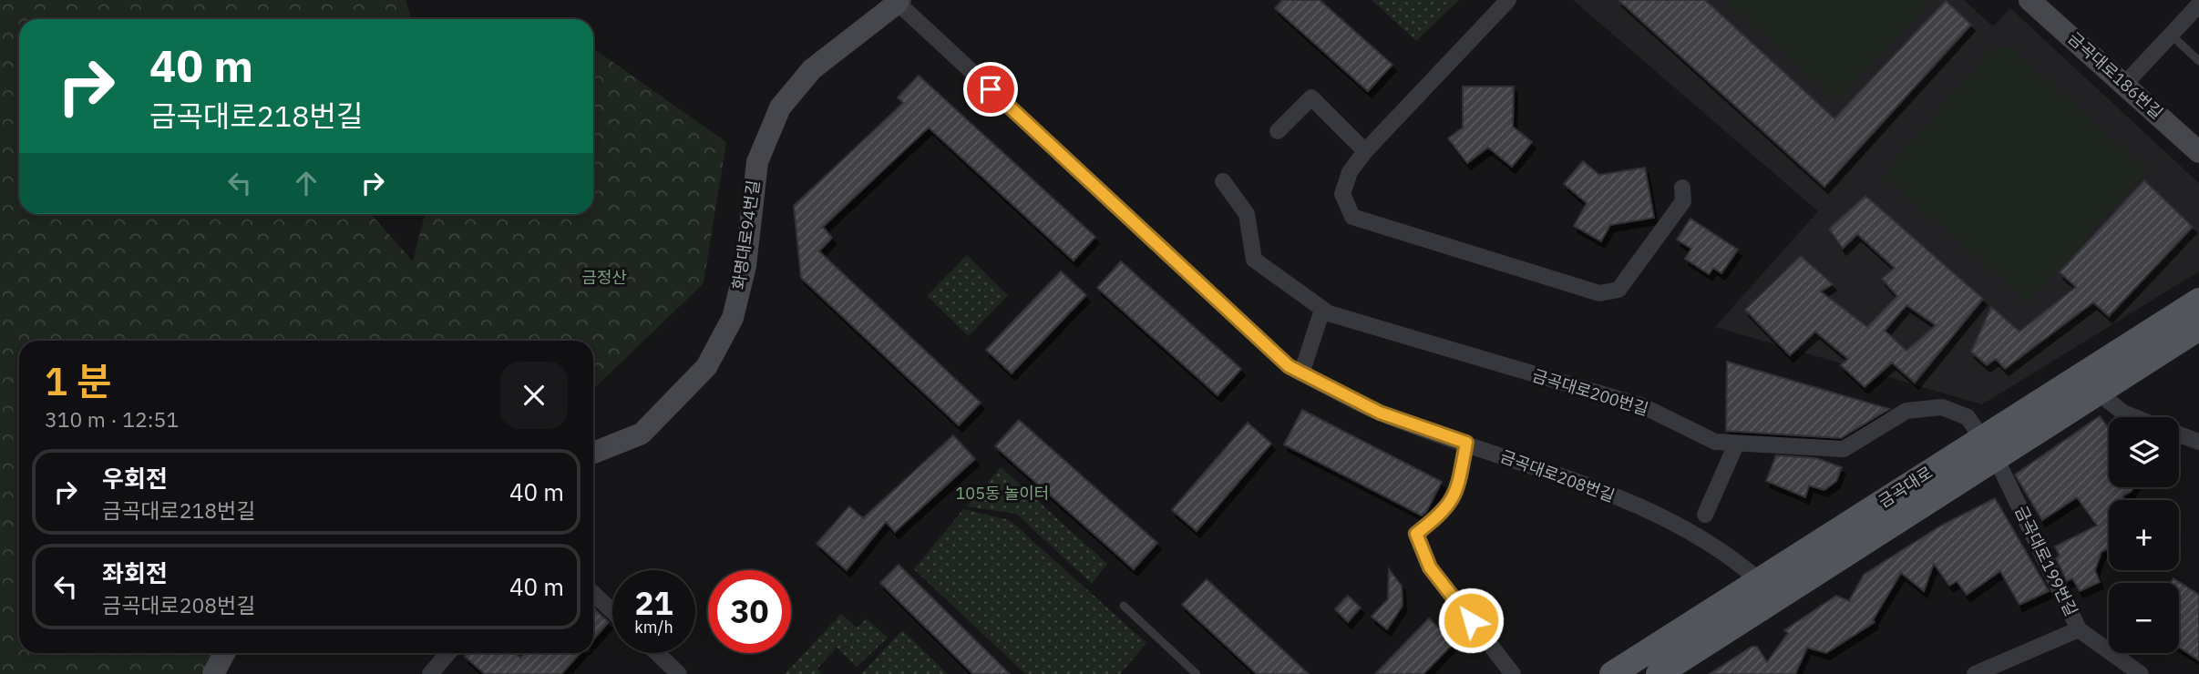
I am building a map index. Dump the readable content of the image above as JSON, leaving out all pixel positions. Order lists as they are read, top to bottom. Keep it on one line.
{"streets":{"main road":["금곡대로"],"street":["금곡대로186번길","화명대로94번길","금곡대로200번길","금곡대로208번길","금곡대로199번길"]},"crossings":[["화명대로94번길","금곡대로208번길"],["금곡대로200번길","금곡대로"],["금곡대로200번길","금곡대로199번길"],["금곡대로208번길","금곡대로"],["금곡대로","금곡대로199번길"]],"parks":["금정산","105동 놀이터"],"page":{"turn":["40 m","금곡대로218번길"],"heading":["1 분","310 m · 12:51"],"map_buttons":["+","−"],"list":[{"name":"우회전","note":"금곡대로218번길","value":"40 m"},{"name":"좌회전","note":"금곡대로208번길","value":"40 m"}],"speed":"21 km/h","limit":"30"}}
